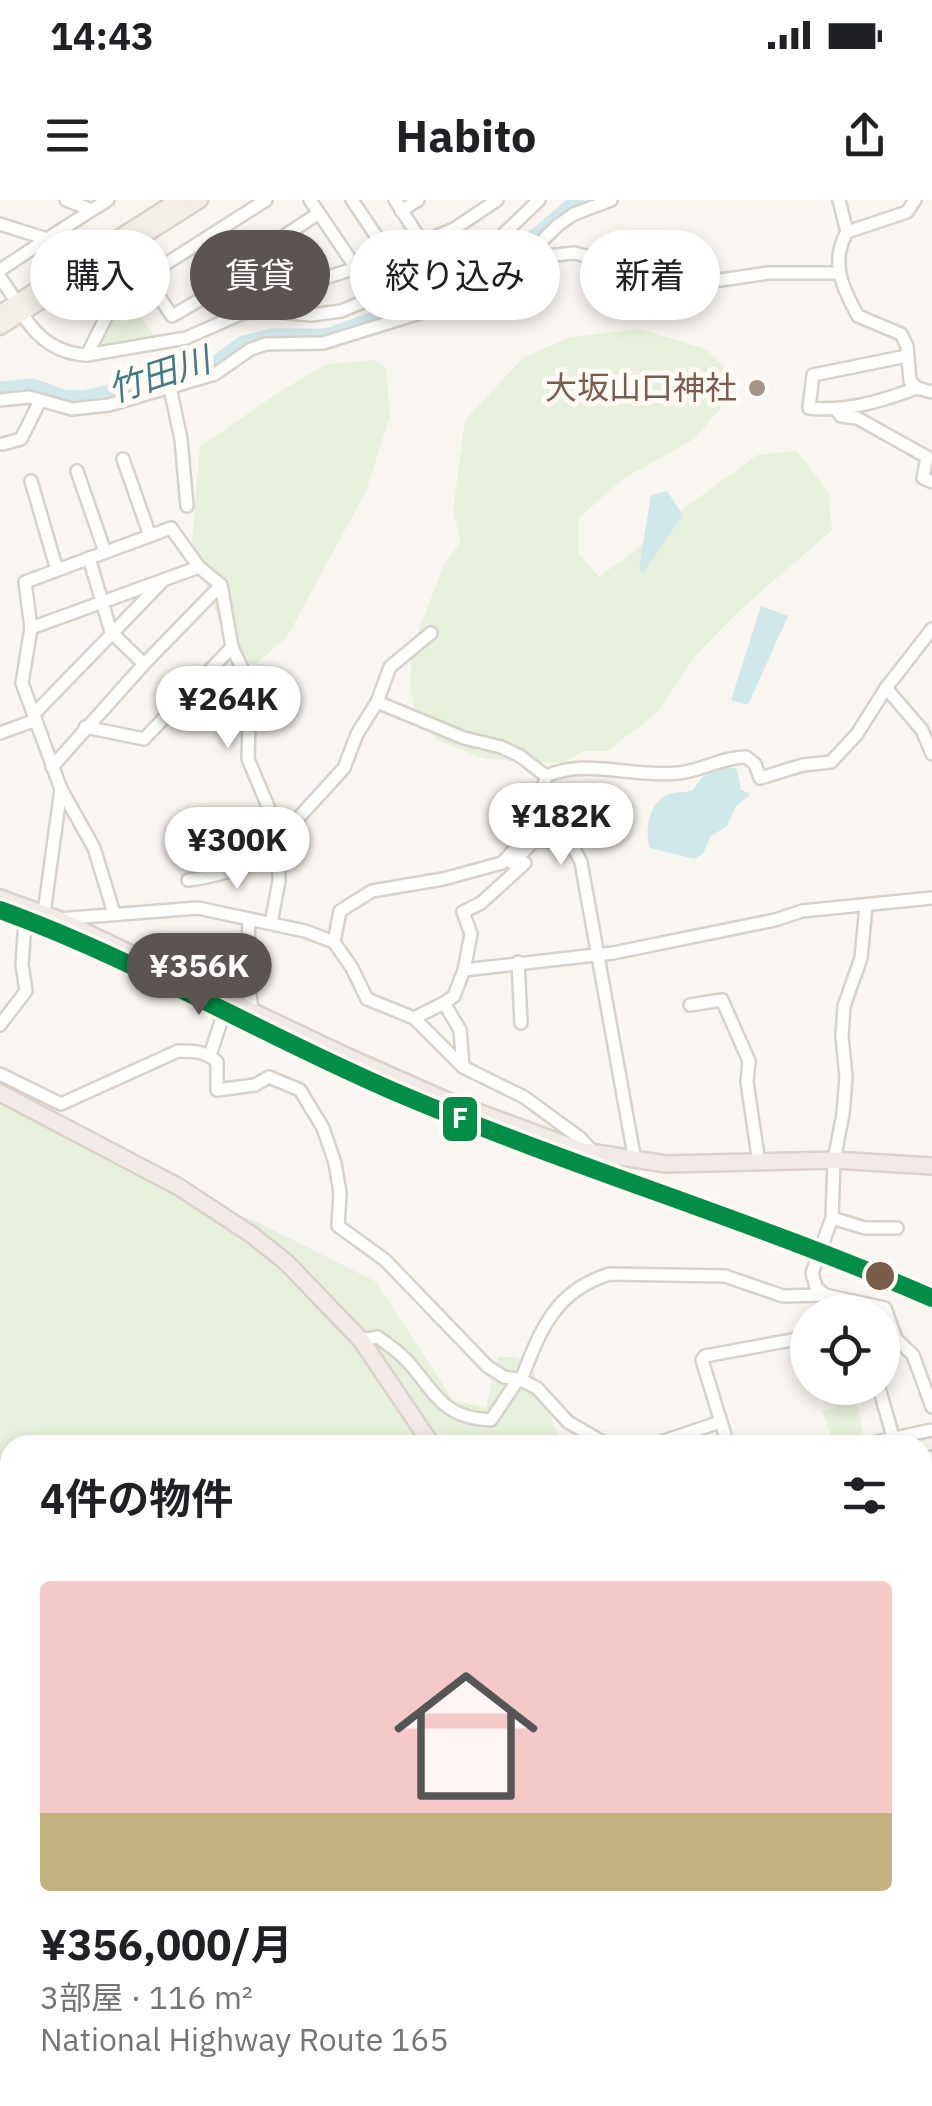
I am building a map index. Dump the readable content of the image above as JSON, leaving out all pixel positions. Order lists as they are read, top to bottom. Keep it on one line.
{"water":["竹田川"],"places":["大坂山口神社"],"lines":["transit line F"],"page":{"status":"14:43","header":"Habito","chip":["購入","賃貸","絞り込み","新着"],"price":["¥264K","¥182K","¥300K","¥356K"],"heading":"4件の物件","list":[{"name":"¥356,000/月","note":"3部屋 · 116 m² · National Highway Route 165"}]}}
